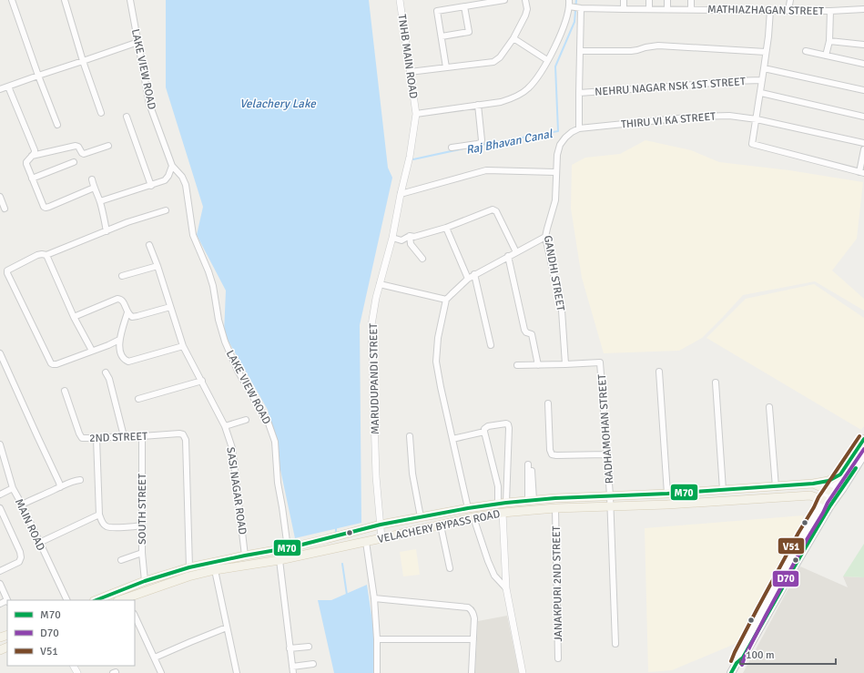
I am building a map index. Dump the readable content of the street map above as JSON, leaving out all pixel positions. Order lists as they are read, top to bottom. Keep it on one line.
{"streets":{"main road":["VELACHERY BYPASS ROAD"],"street":["MATHIAZHAGAN STREET","TNHB MAIN ROAD","LAKE VIEW ROAD","NEHRU NAGAR NSK 1ST STREET","THIRU VI KA STREET","GANDHI STREET","MARUDUPANDI STREET","RADHAMOHAN STREET","2ND STREET","SASI NAGAR ROAD","SOUTH STREET","MAIN ROAD","JANAKPURI 2ND STREET"]},"crossings":[["TNHB MAIN ROAD","MARUDUPANDI STREET"],["LAKE VIEW ROAD","VELACHERY BYPASS ROAD"],["THIRU VI KA STREET","GANDHI STREET"],["GANDHI STREET","RADHAMOHAN STREET"],["MARUDUPANDI STREET","VELACHERY BYPASS ROAD"],["RADHAMOHAN STREET","VELACHERY BYPASS ROAD"],["2ND STREET","SOUTH STREET"],["2ND STREET","VELACHERY BYPASS ROAD"],["SASI NAGAR ROAD","VELACHERY BYPASS ROAD"],["SOUTH STREET","VELACHERY BYPASS ROAD"],["VELACHERY BYPASS ROAD","JANAKPURI 2ND STREET"]],"water":["Velachery Lake","Raj Bhavan Canal"],"lines":["transit line V51","transit line M70","transit line D70"],"legend":["M70","D70","V51"],"scale_bar":"100 m"}
